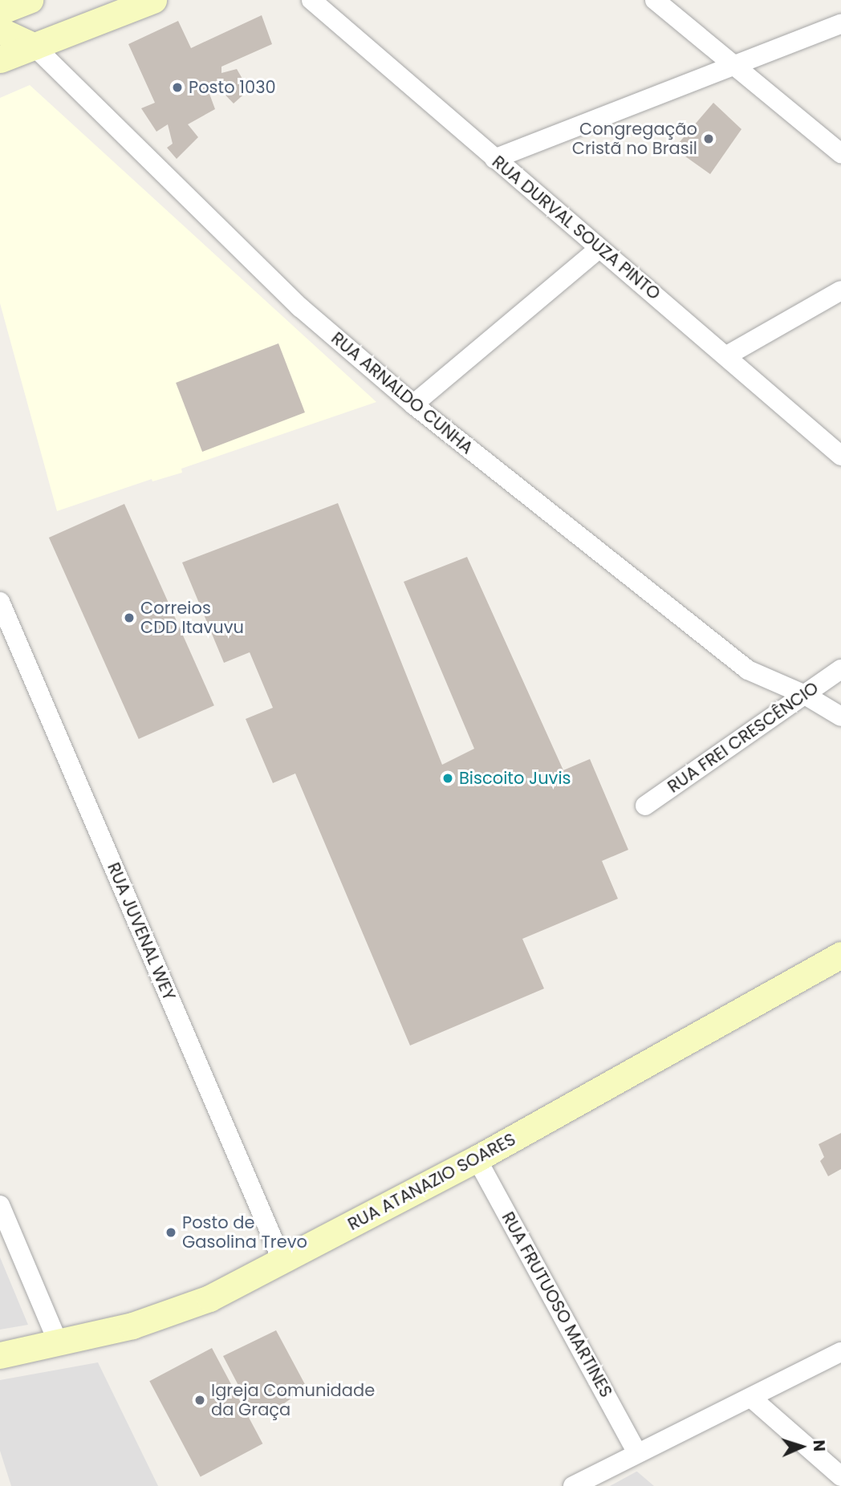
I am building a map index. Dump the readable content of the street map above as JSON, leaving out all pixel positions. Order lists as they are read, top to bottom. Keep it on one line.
{"streets":{"main road":["RUA ATANAZIO SOARES"],"street":["RUA DURVAL SOUZA PINTO","RUA ARNALDO CUNHA","RUA FREI CRESCÊNCIO","RUA JUVENAL WEY","RUA FRUTUOSO MARTINES"]},"crossings":[["RUA ARNALDO CUNHA","RUA FREI CRESCÊNCIO"],["RUA JUVENAL WEY","RUA ATANAZIO SOARES"],["RUA ATANAZIO SOARES","RUA FRUTUOSO MARTINES"]],"places":["Posto 1030","Congregação Cristã no Brasil","Correios CDD Itavuvu","Biscoito Juvis","Posto de Gasolina Trevo","Igreja Comunidade da Graça"],"north":"right"}
